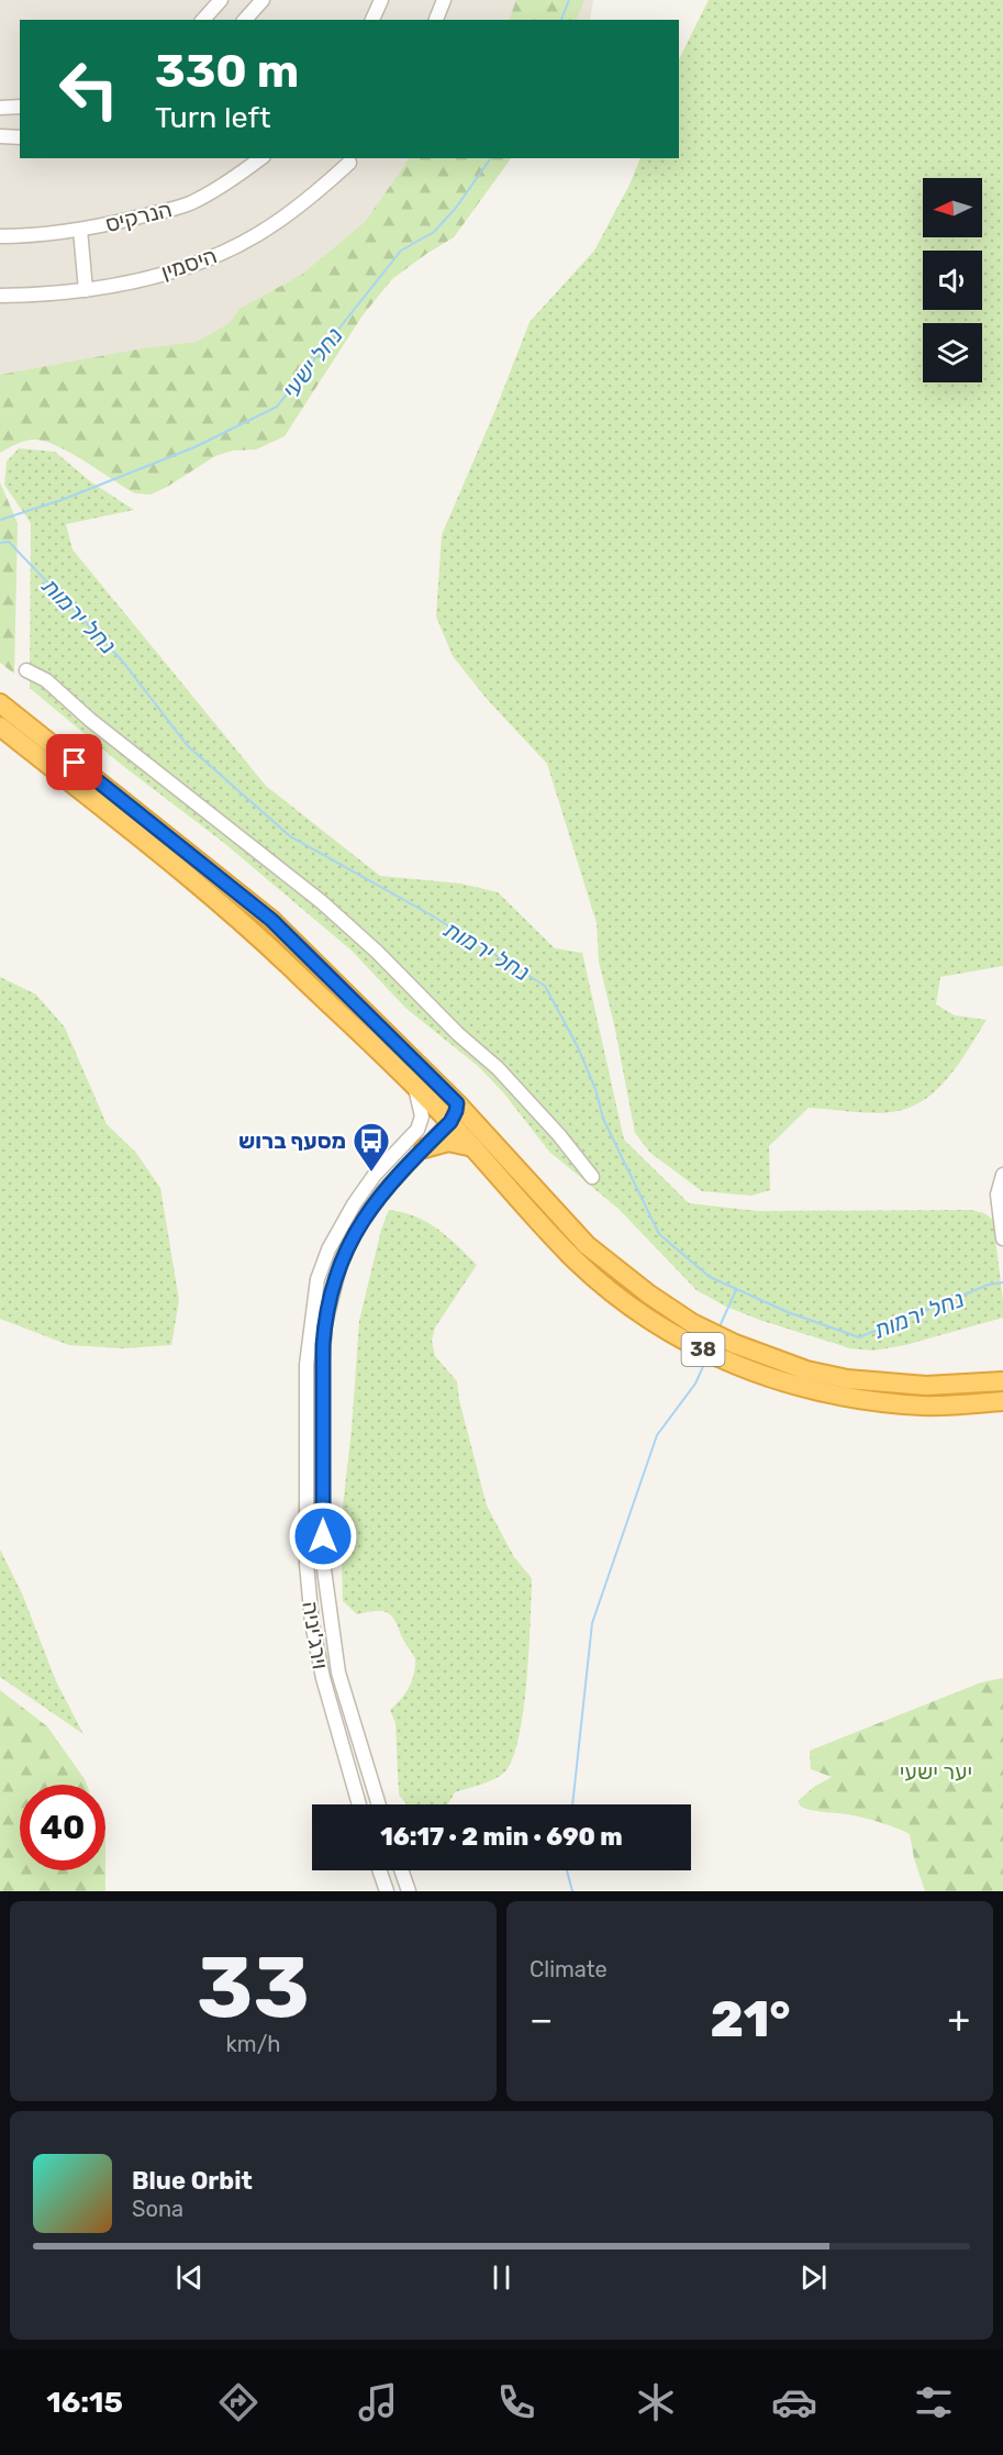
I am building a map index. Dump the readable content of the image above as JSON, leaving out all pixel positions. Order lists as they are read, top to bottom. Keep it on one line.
{"streets":{"highway":["38"],"street":["הנרקיס","היסמין","וירג'יניה"]},"crossings":[["38","וירג'יניה"]],"water":["נחל ישעי","נחל ירמות"],"parks":["יער ישעי"],"places":{"bus stop":["מסעף ברוש"]},"north":"left","page":{"turn":["330 m","Turn left"],"limit":"40","trip":"16:17 · 2 min · 690 m","tile":[["33","km/h"],"Climate"],"heat":["−","21°","+"],"song":["Blue Orbit","Sona"],"tabs":"16:15"}}
